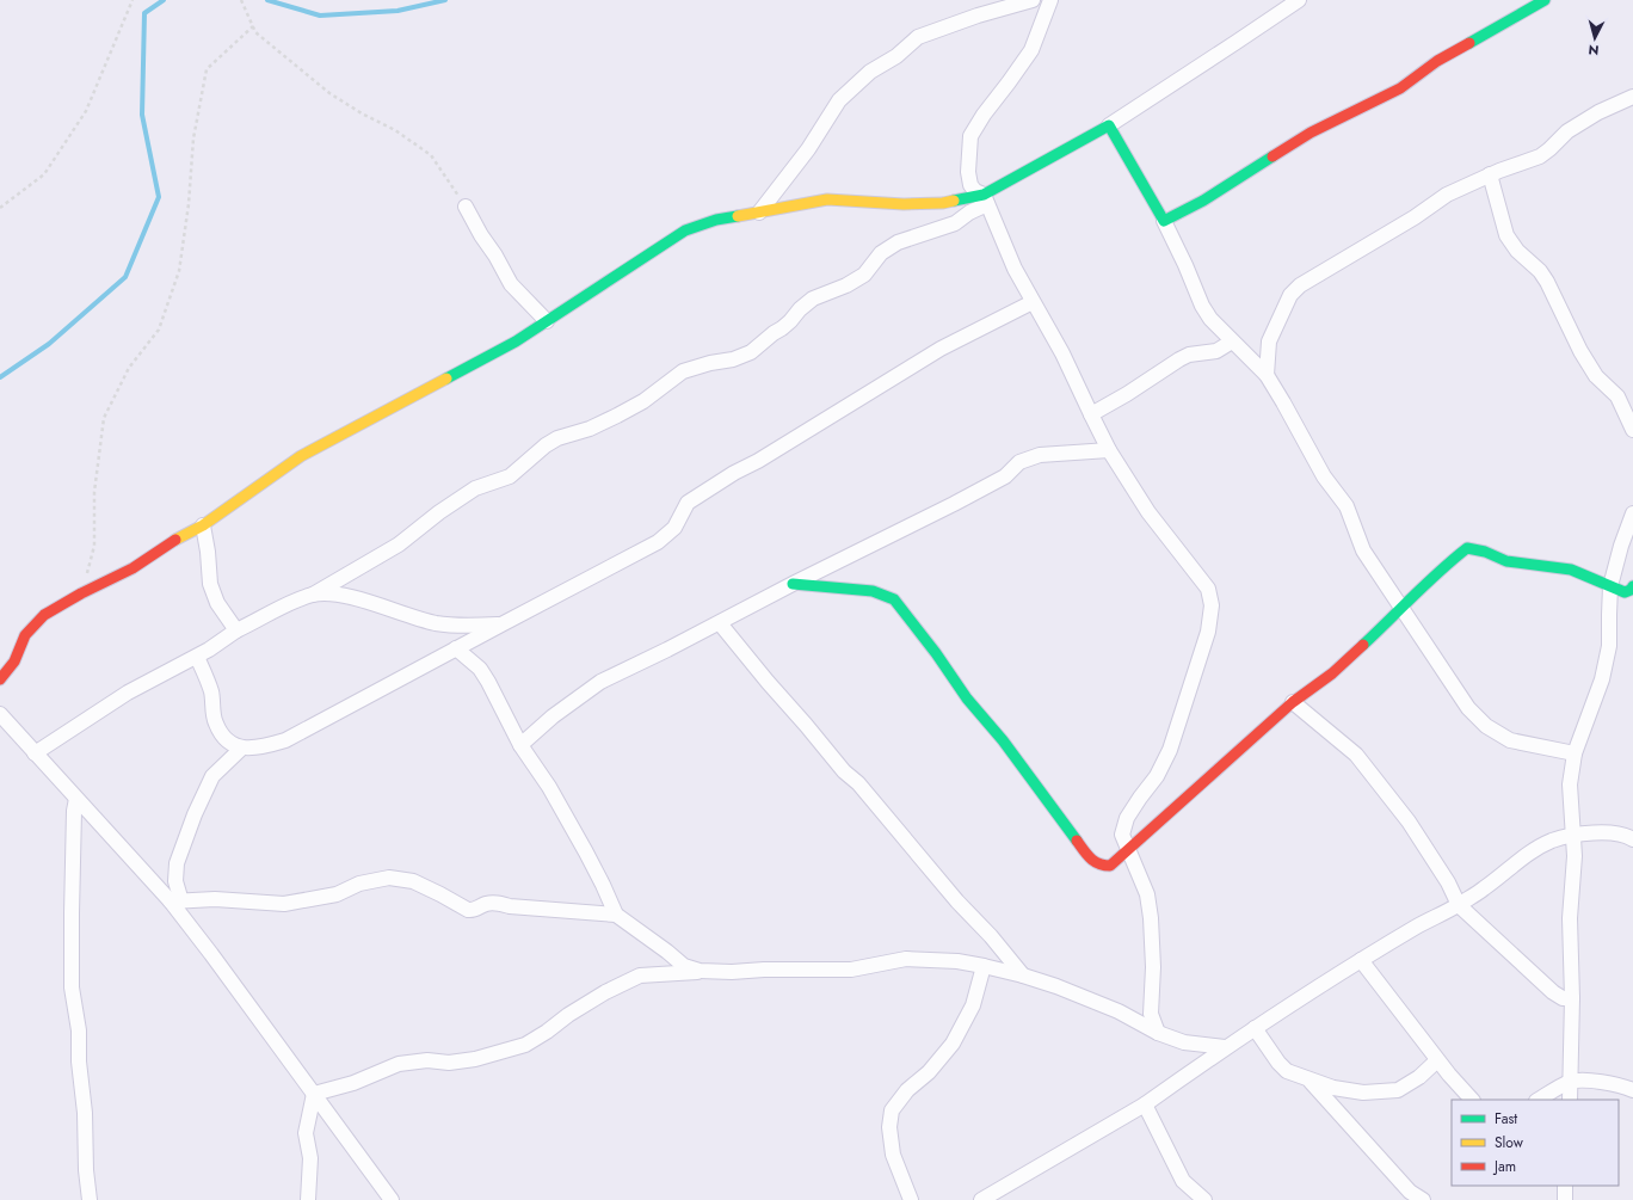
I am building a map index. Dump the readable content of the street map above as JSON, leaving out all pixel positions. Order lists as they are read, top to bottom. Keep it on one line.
{"legend":["Fast","Slow","Jam"],"north":"bottom"}
